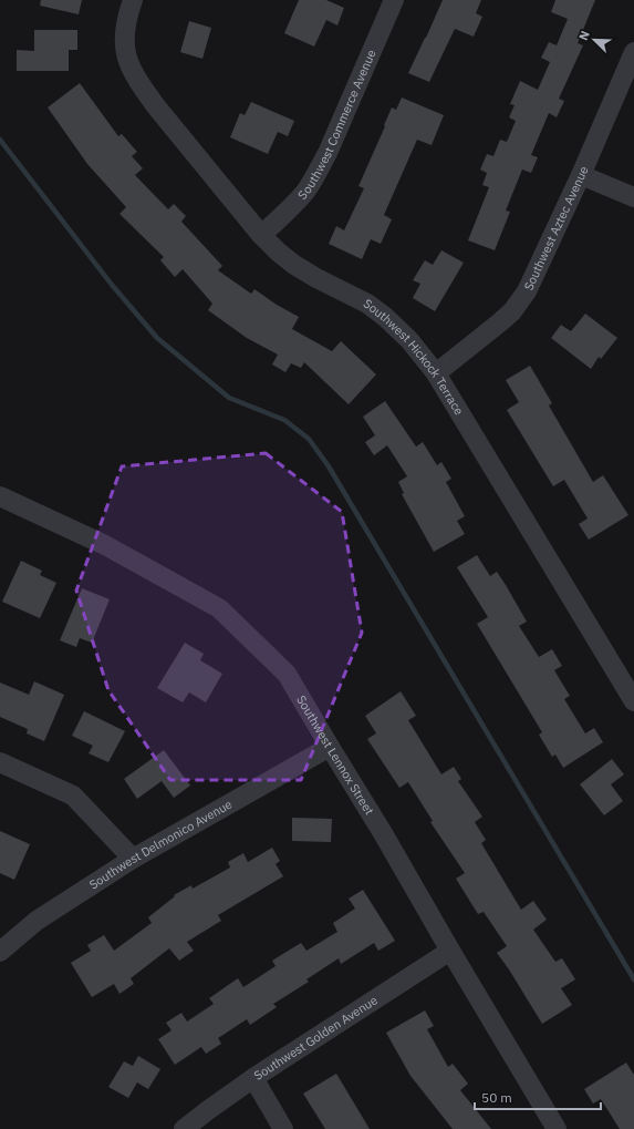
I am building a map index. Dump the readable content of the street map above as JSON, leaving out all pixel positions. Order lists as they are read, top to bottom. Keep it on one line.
{"streets":{"street":["Southwest Commerce Avenue","Southwest Aztec Avenue","Southwest Hickock Terrace","Southwest Lennox Street","Southwest Delmonico Avenue","Southwest Golden Avenue"]},"crossings":[["Southwest Commerce Avenue","Southwest Hickock Terrace"],["Southwest Aztec Avenue","Southwest Hickock Terrace"],["Southwest Lennox Street","Southwest Delmonico Avenue"],["Southwest Lennox Street","Southwest Golden Avenue"]],"scale_bar":"50 m","north":"top left"}
